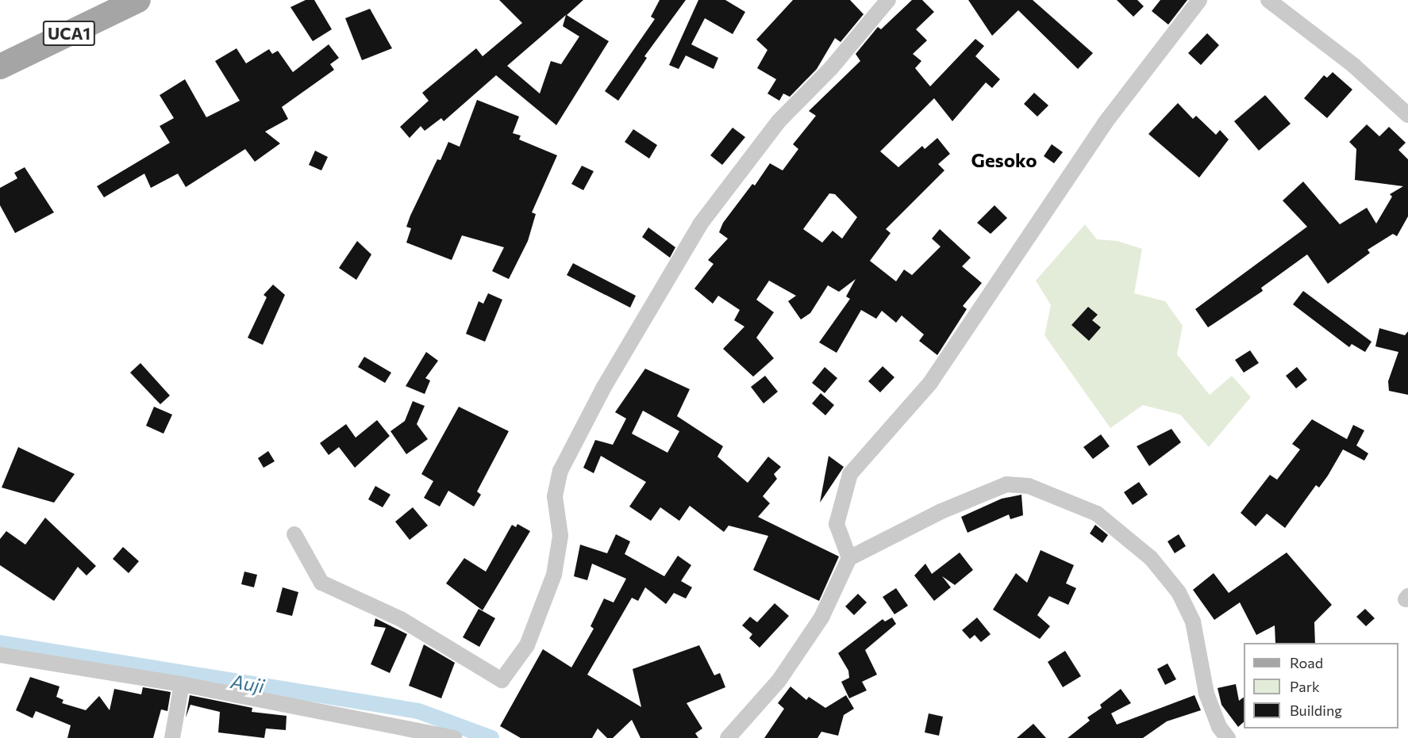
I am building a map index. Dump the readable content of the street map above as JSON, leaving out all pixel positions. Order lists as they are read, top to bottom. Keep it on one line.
{"streets":{"main road":["UCA1"]},"districts":["Gesoko"],"water":["Auji"],"legend":["Road","Park","Building"]}
